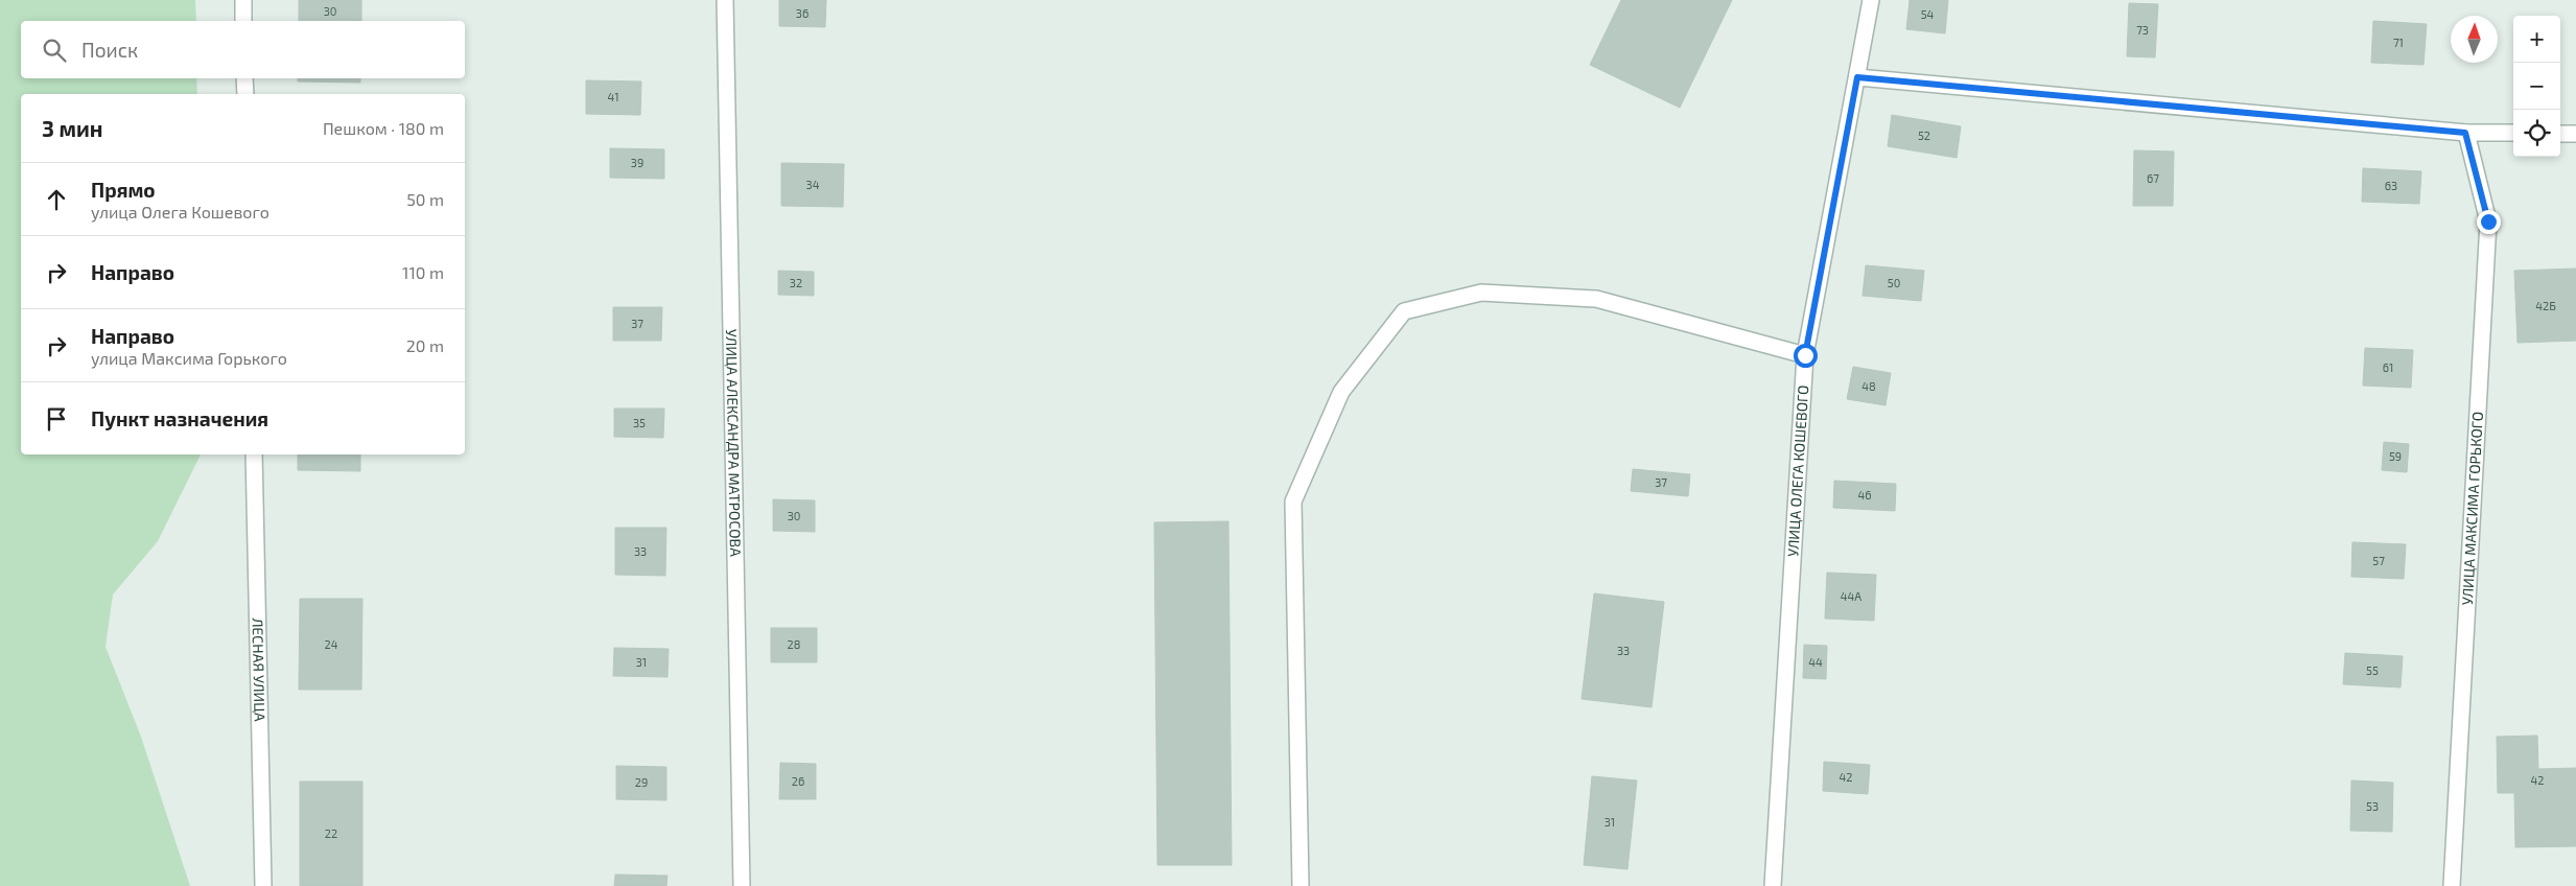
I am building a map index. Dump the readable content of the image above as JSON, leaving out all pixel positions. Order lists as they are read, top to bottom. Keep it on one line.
{"streets":{"street":["УЛИЦА АЛЕКСАНДРА МАТРОСОВА","УЛИЦА ОЛЕГА КОШЕВОГО","УЛИЦА МАКСИМА ГОРЬКОГО","ЛЕСНАЯ УЛИЦА"]},"house_numbers":["30","36","54","73","71","41","52","39","67","34","63","32","50","42Б","37","61","48","35","59","37","46","30","33","57","44А","24","28","33","31","44","55","42","42","26","29","53","31","22"],"north":"top","page":{"map_buttons":["+","−"],"search":"Поиск","heading":["3 мин","Пешком · 180 m"],"list":[["Прямо","улица Олега Кошевого","50 m"],["Направо","110 m"],["Направо","улица Максима Горького","20 m"],"Пункт назначения"]}}
